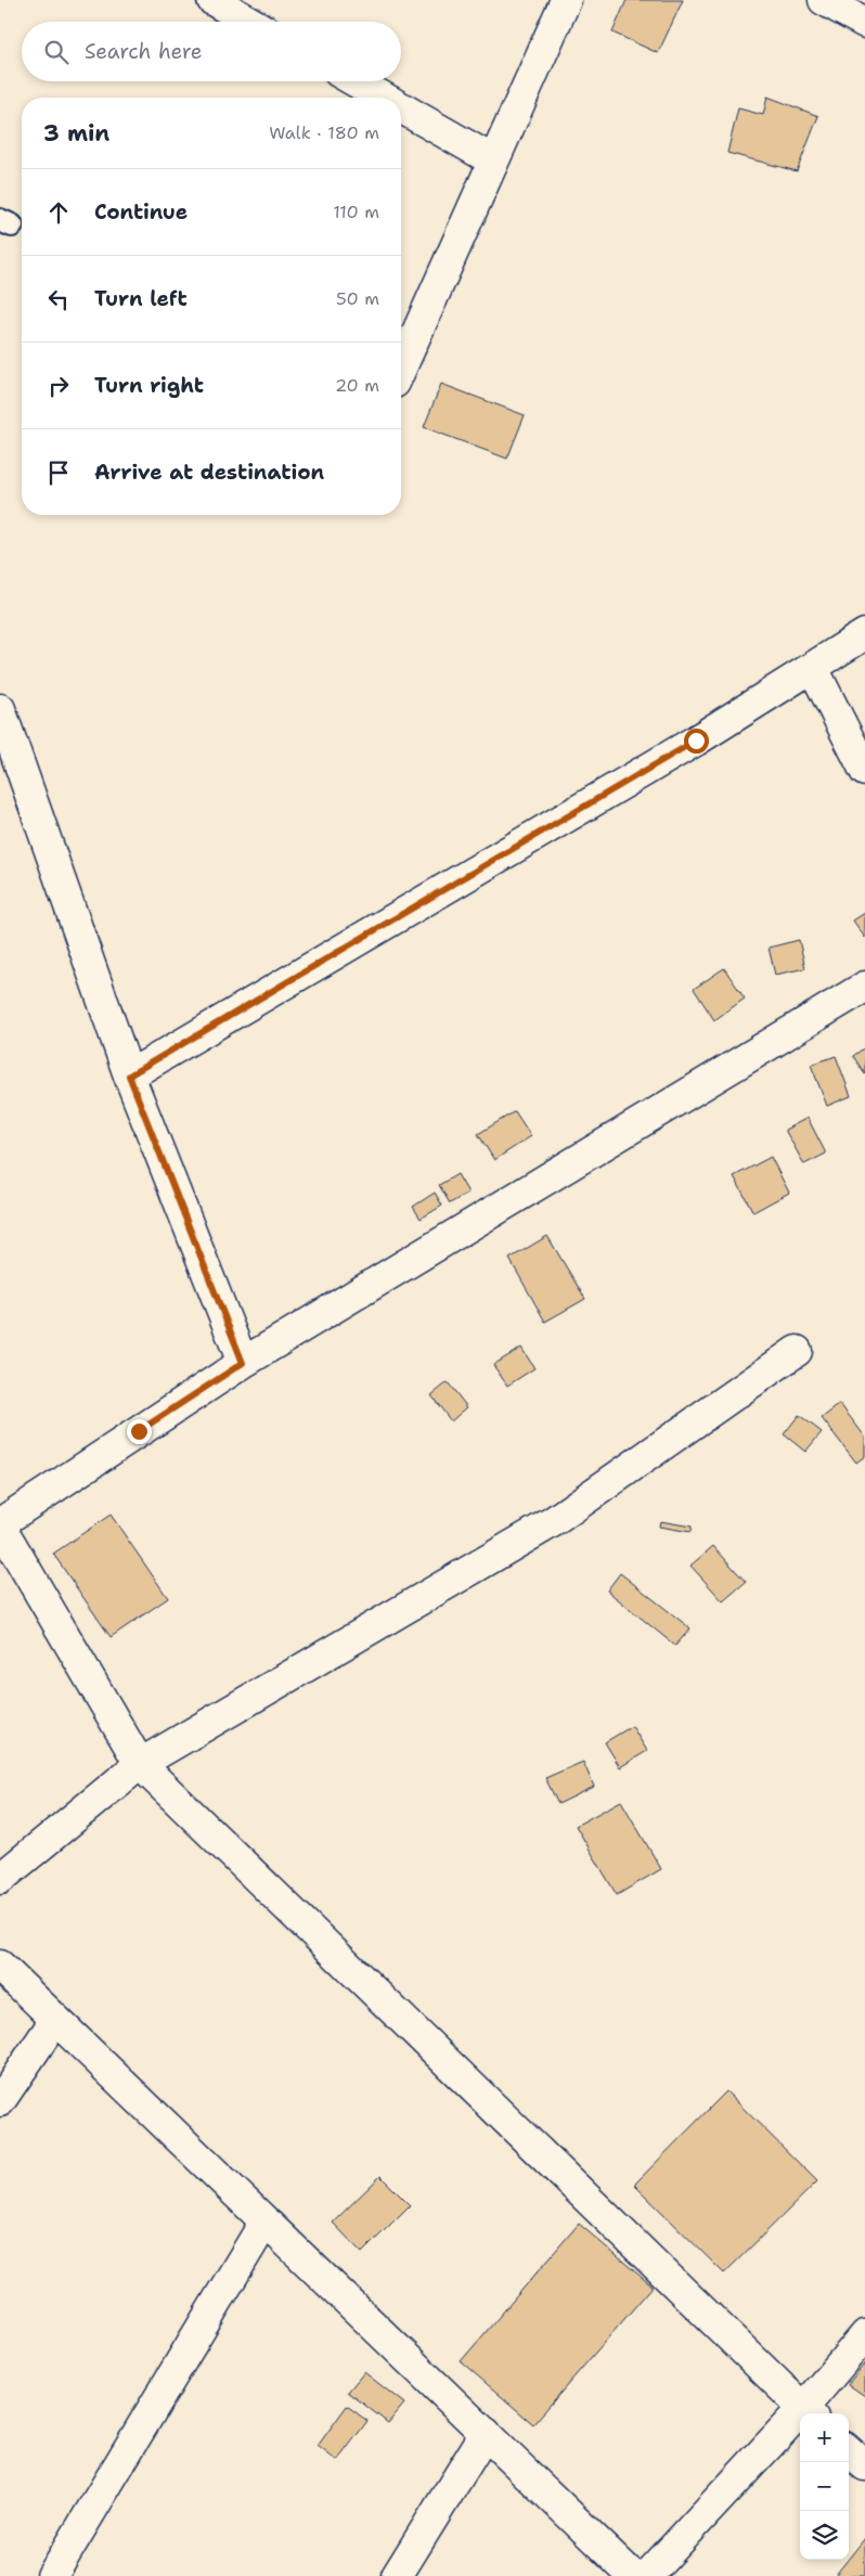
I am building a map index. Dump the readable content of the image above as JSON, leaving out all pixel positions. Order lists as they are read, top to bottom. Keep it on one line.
{"page":{"search":"Search here","heading":["3 min","Walk · 180 m"],"list":[["Continue","110 m"],["Turn left","50 m"],["Turn right","20 m"],"Arrive at destination"],"map_buttons":["+","−"]}}
